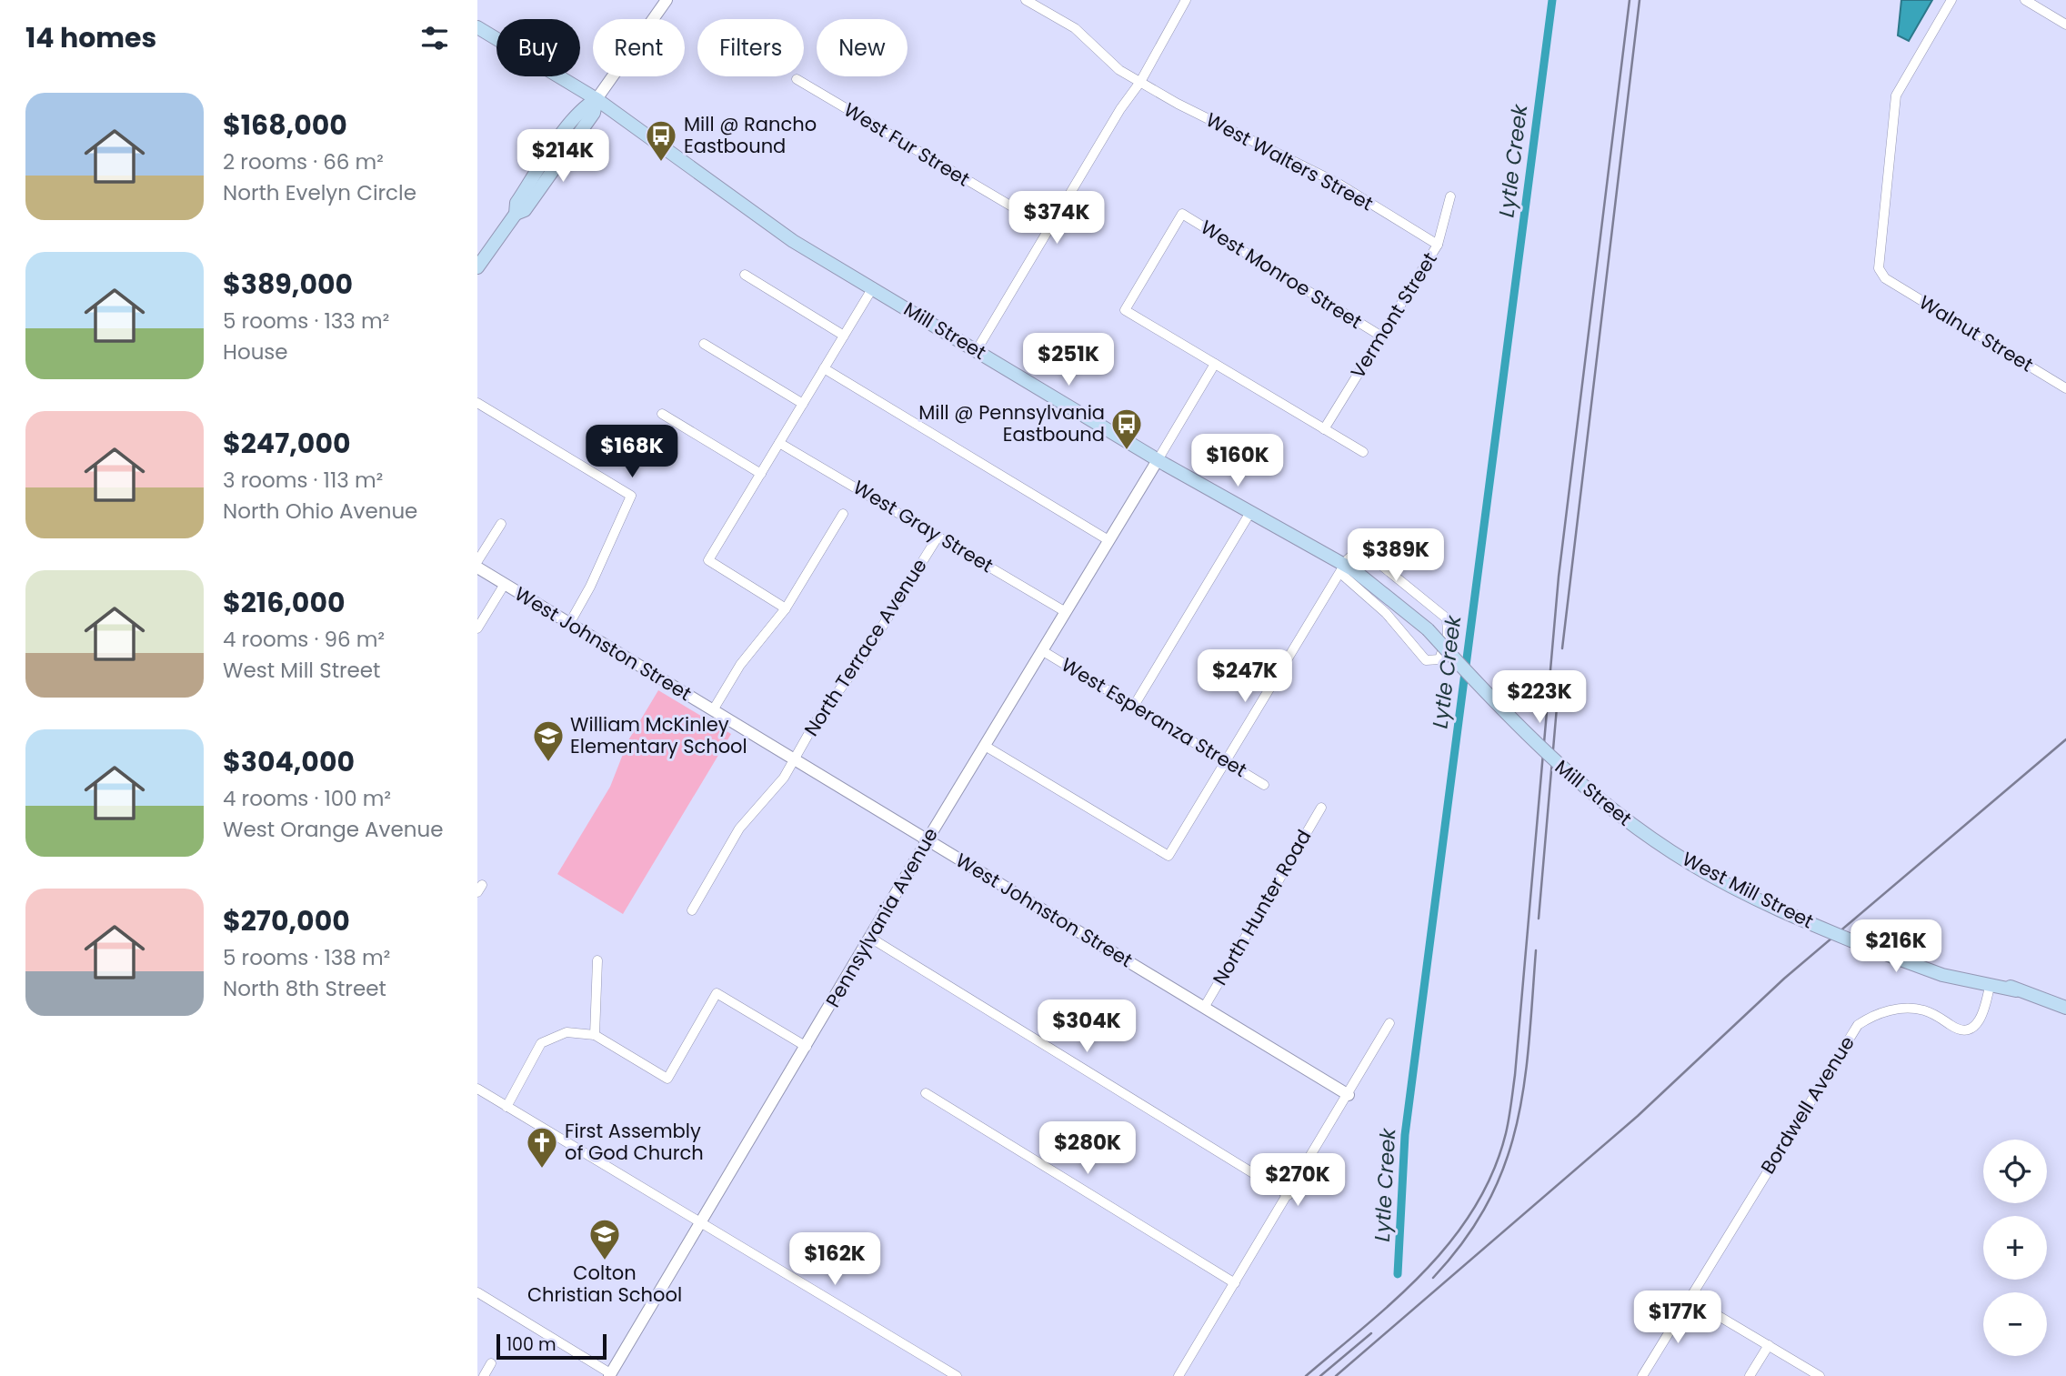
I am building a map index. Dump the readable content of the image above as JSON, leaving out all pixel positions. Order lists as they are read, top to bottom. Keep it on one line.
{"streets":{"main road":["Mill Street","West Mill Street"],"street":["West Fur Street","West Walters Street","West Monroe Street","Vermont Street","Walnut Street","West Gray Street","West Johnston Street","North Terrace Avenue","West Esperanza Street","North Hunter Road","Pennsylvania Avenue","Bordwell Avenue"]},"crossings":[["West Walters Street","Vermont Street"],["West Monroe Street","Vermont Street"],["Mill Street","West Mill Street"],["Mill Street","Pennsylvania Avenue"],["West Gray Street","North Terrace Avenue"],["West Gray Street","Pennsylvania Avenue"],["West Johnston Street","North Terrace Avenue"],["West Johnston Street","North Hunter Road"],["West Johnston Street","Pennsylvania Avenue"],["West Esperanza Street","Pennsylvania Avenue"],["West Mill Street","Bordwell Avenue"]],"water":["Lytle Creek"],"places":{"bus stop":["Mill @ Rancho Eastbound","Mill @ Pennsylvania Eastbound"],"school or university":["William McKinley Elementary School","Colton Christian School"],"church":["First Assembly of God Church"]},"scale_bar":"100 m","page":{"heading":"14 homes","chip":["Buy","Rent","Filters","New"],"list":[{"name":"$168,000","note":"2 rooms · 66 m² · North Evelyn Circle"},{"name":"$389,000","note":"5 rooms · 133 m² · House"},{"name":"$247,000","note":"3 rooms · 113 m² · North Ohio Avenue"},{"name":"$216,000","note":"4 rooms · 96 m² · West Mill Street"},{"name":"$304,000","note":"4 rooms · 100 m² · West Orange Avenue"},{"name":"$270,000","note":"5 rooms · 138 m² · North 8th Street"}],"price":["$214K","$374K","$251K","$168K","$160K","$389K","$247K","$223K","$216K","$304K","$280K","$270K","$162K","$177K"],"map_buttons":["+","−"],"scale":"100 m"}}
